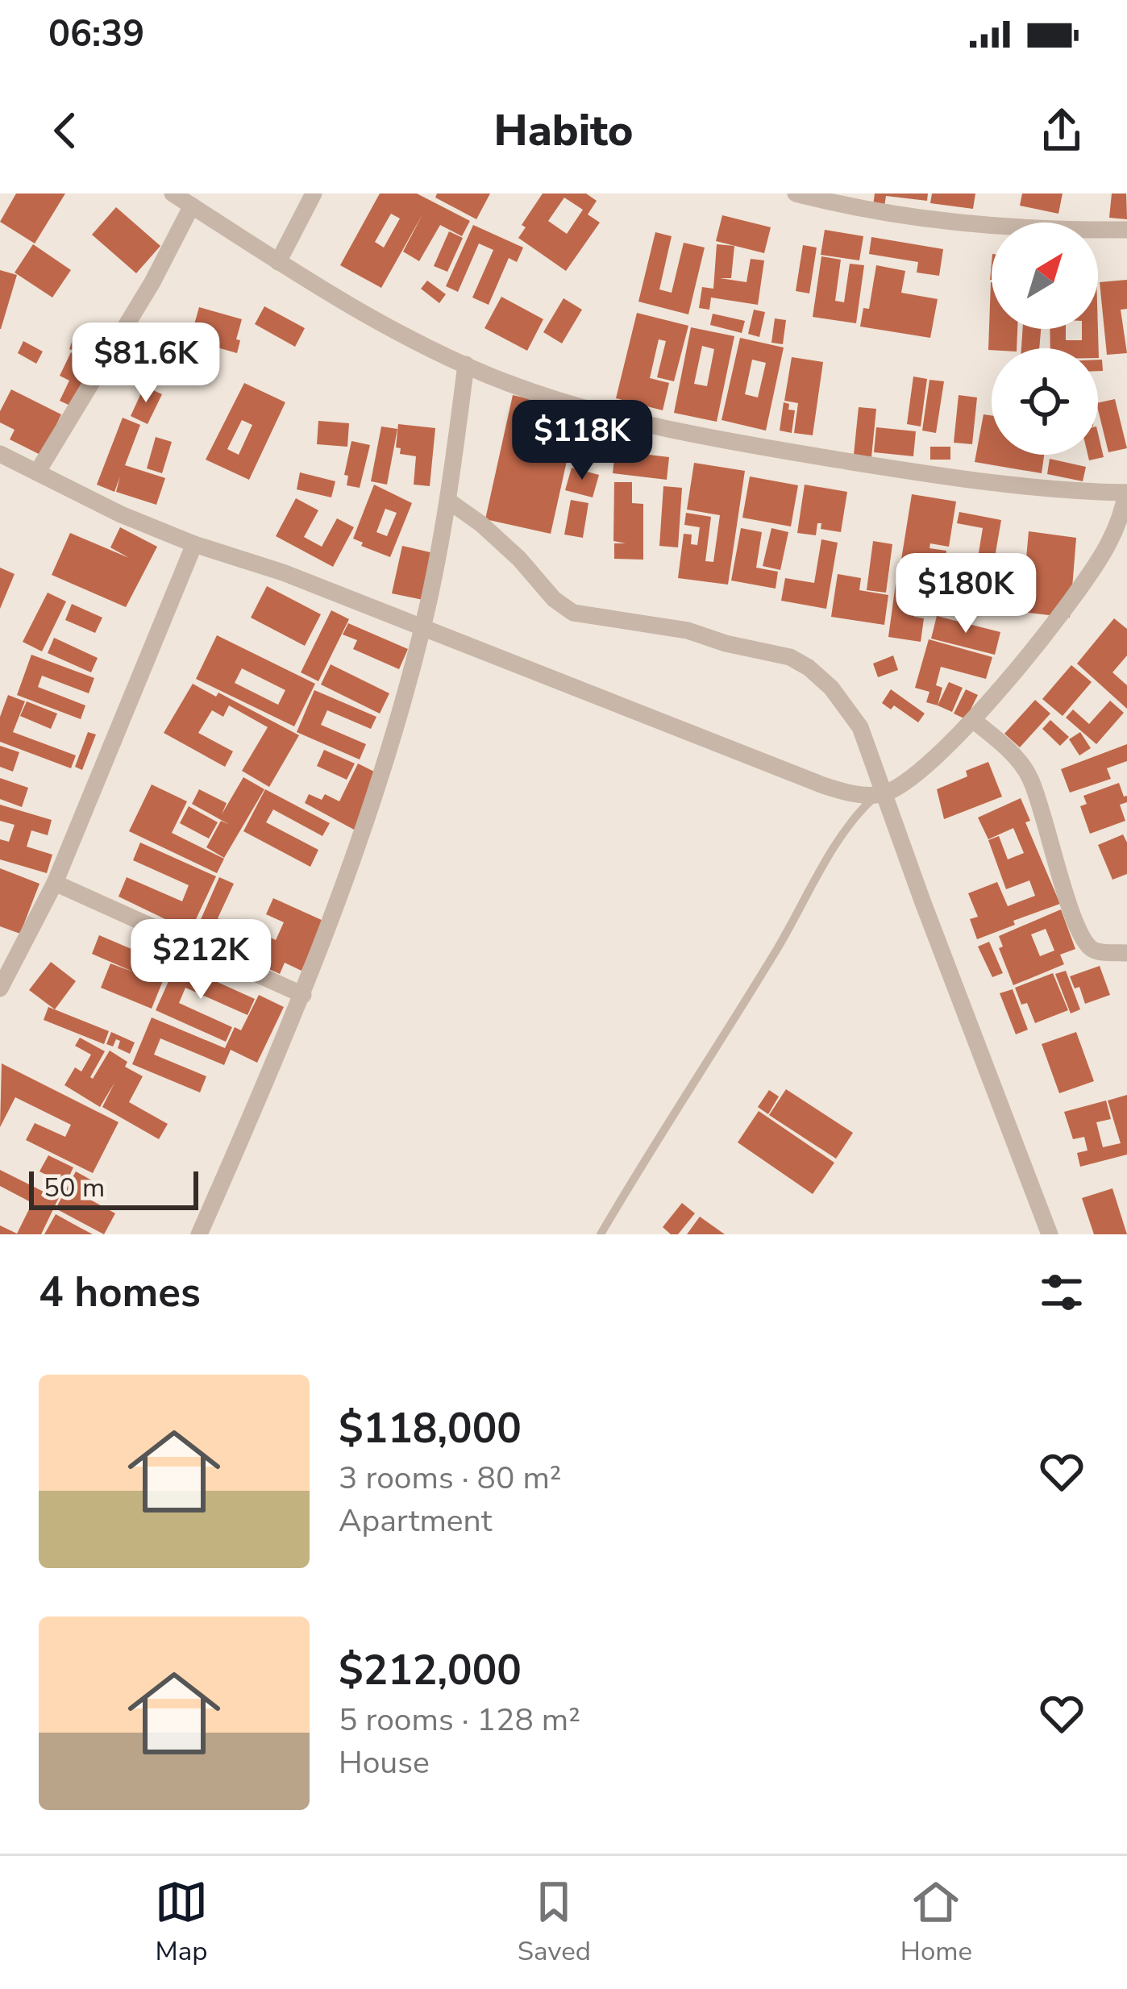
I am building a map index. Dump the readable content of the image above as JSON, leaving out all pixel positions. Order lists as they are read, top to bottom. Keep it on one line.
{"scale_bar":"50 m","north":"top right","page":{"status":"06:39","header":"Habito","price":["$81.6K","$118K","$180K","$212K"],"scale":"50 m","heading":"4 homes","list":[{"name":"$118,000","note":"3 rooms · 80 m² · Apartment"},{"name":"$212,000","note":"5 rooms · 128 m² · House"}],"tabs":["Map","Saved","Home"]}}
